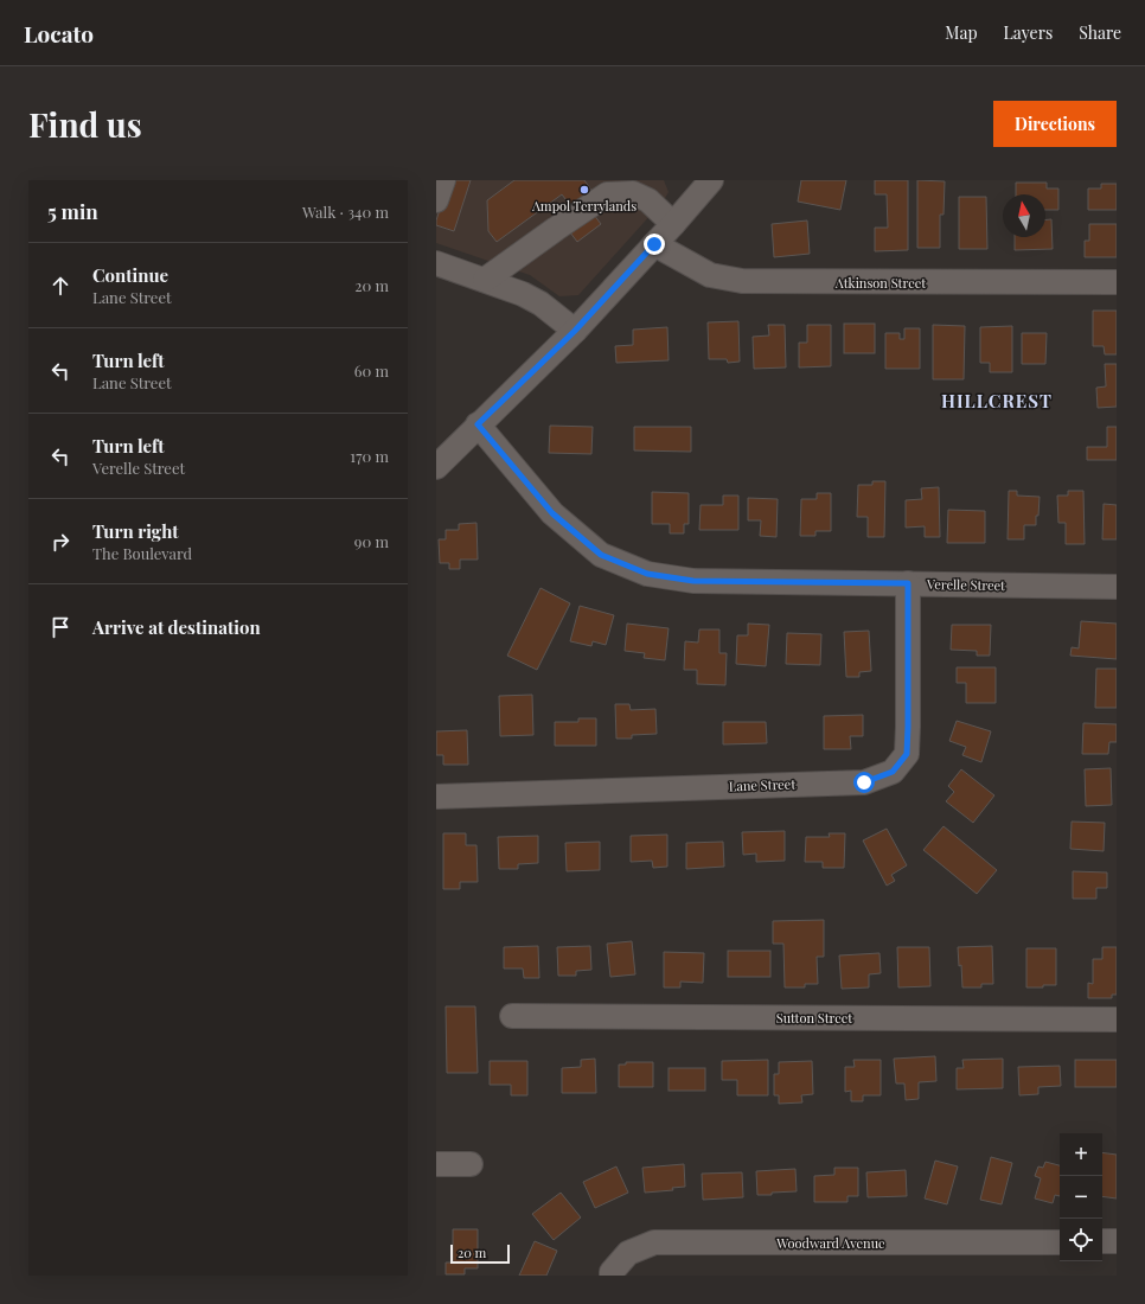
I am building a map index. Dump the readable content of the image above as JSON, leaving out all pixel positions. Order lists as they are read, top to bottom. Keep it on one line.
{"streets":{"street":["Atkinson Street","Verelle Street","Lane Street","Sutton Street","Woodward Avenue"]},"crossings":[["Verelle Street","Lane Street"]],"districts":["HILLCREST"],"places":["Ampol Terrylands"],"scale_bar":"20 m","north":"top","page":{"header":"Locato","nav":["Map","Layers","Share"],"buttons":"Directions","title":"Find us","heading":["5 min","Walk · 340 m"],"list":[["Continue","Lane Street","20 m"],["Turn left","Lane Street","60 m"],["Turn left","Verelle Street","170 m"],["Turn right","The Boulevard","90 m"],"Arrive at destination"],"map_buttons":["+","−"],"scale":"20 m"}}
